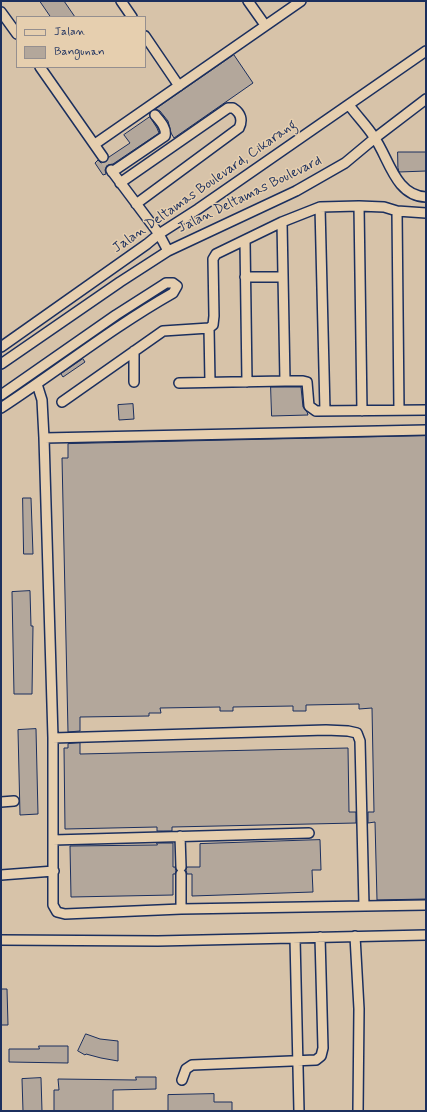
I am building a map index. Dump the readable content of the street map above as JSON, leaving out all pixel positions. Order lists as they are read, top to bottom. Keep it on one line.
{"streets":{"street":["Jalan Deltamas Boulevard, Cikarang","Jalan Deltamas Boulevard"]},"legend":["Jalan","Bangunan"]}
